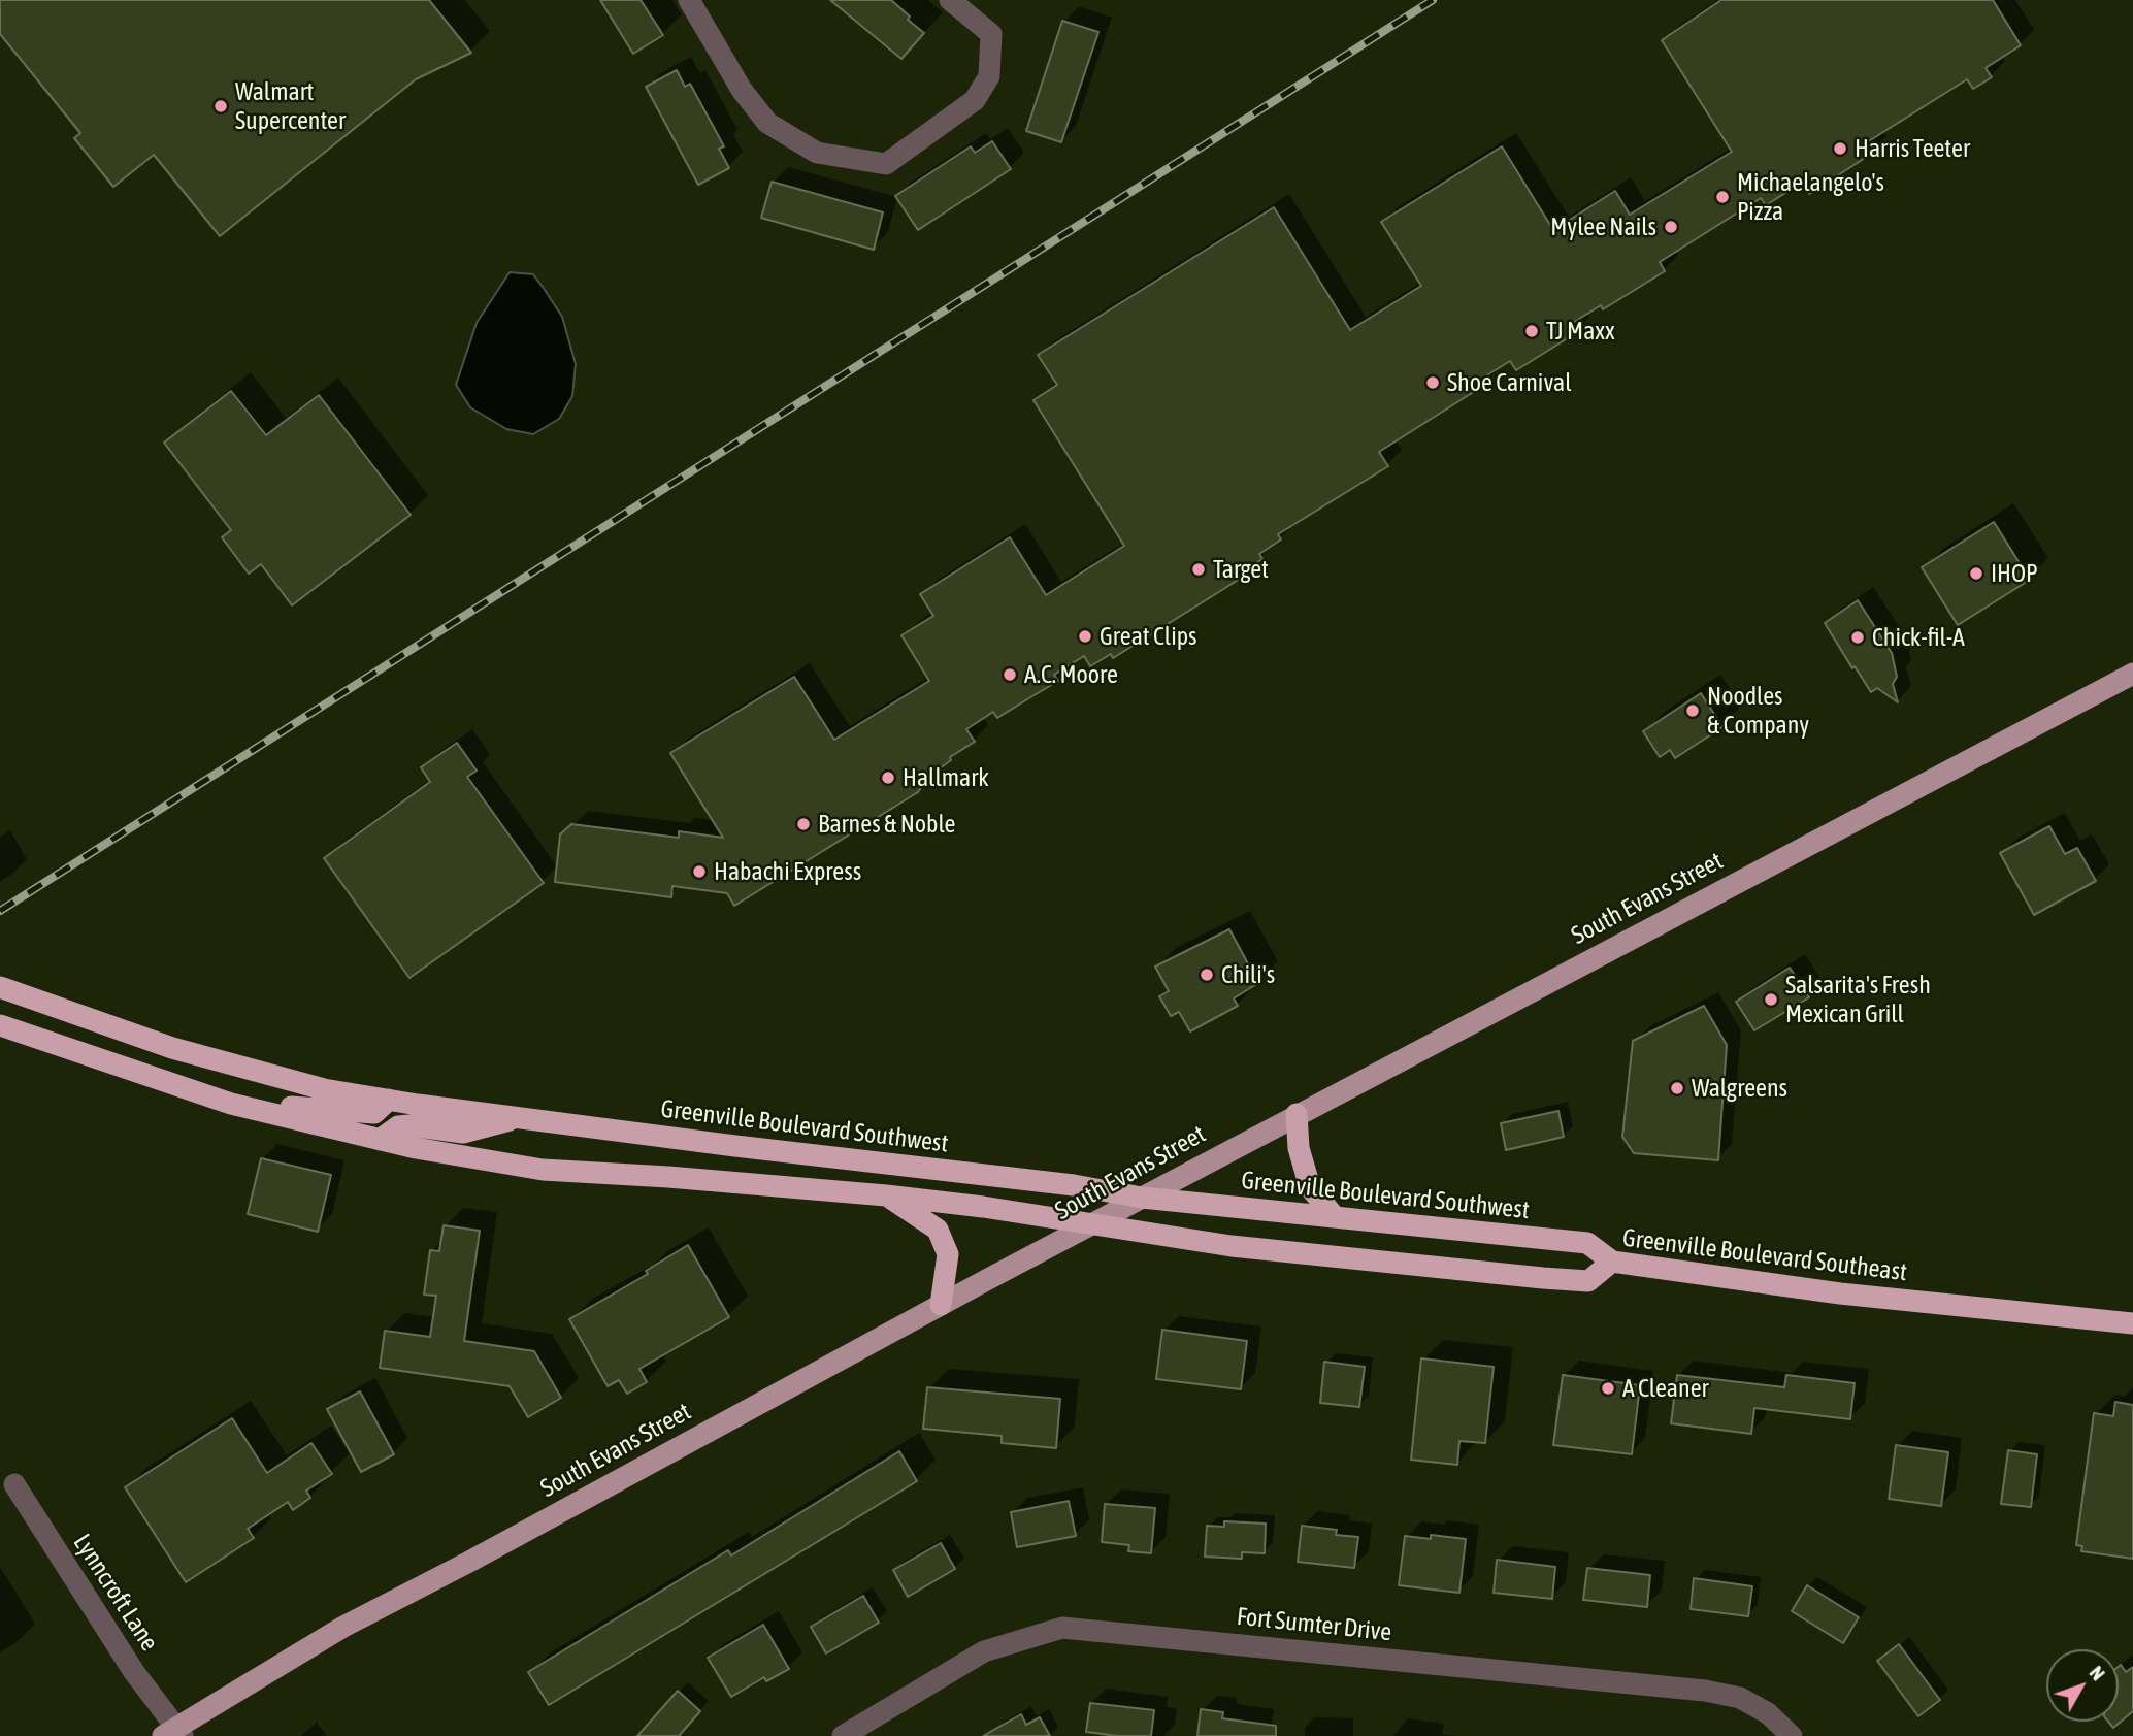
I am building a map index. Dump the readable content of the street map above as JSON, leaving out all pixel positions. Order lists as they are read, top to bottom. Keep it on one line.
{"streets":{"highway":["Greenville Boulevard Southwest","Greenville Boulevard Southeast"],"main road":["South Evans Street"],"street":["Lynncroft Lane","Fort Sumter Drive"]},"crossings":[["South Evans Street","Greenville Boulevard Southwest"],["South Evans Street","Greenville Boulevard Southeast"],["South Evans Street","Lynncroft Lane"],["Greenville Boulevard Southwest","Greenville Boulevard Southeast"]],"places":["Walmart Supercenter","Harris Teeter","Michaelangelo's Pizza","Mylee Nails","TJ Maxx","Shoe Carnival","Target","IHOP","Great Clips","Chick-fil-A","A.C. Moore","Noodles & Company","Hallmark","Barnes & Noble","Habachi Express","Chili's","Salsarita's Fresh Mexican Grill","Walgreens","A Cleaner"],"north":"top right"}
